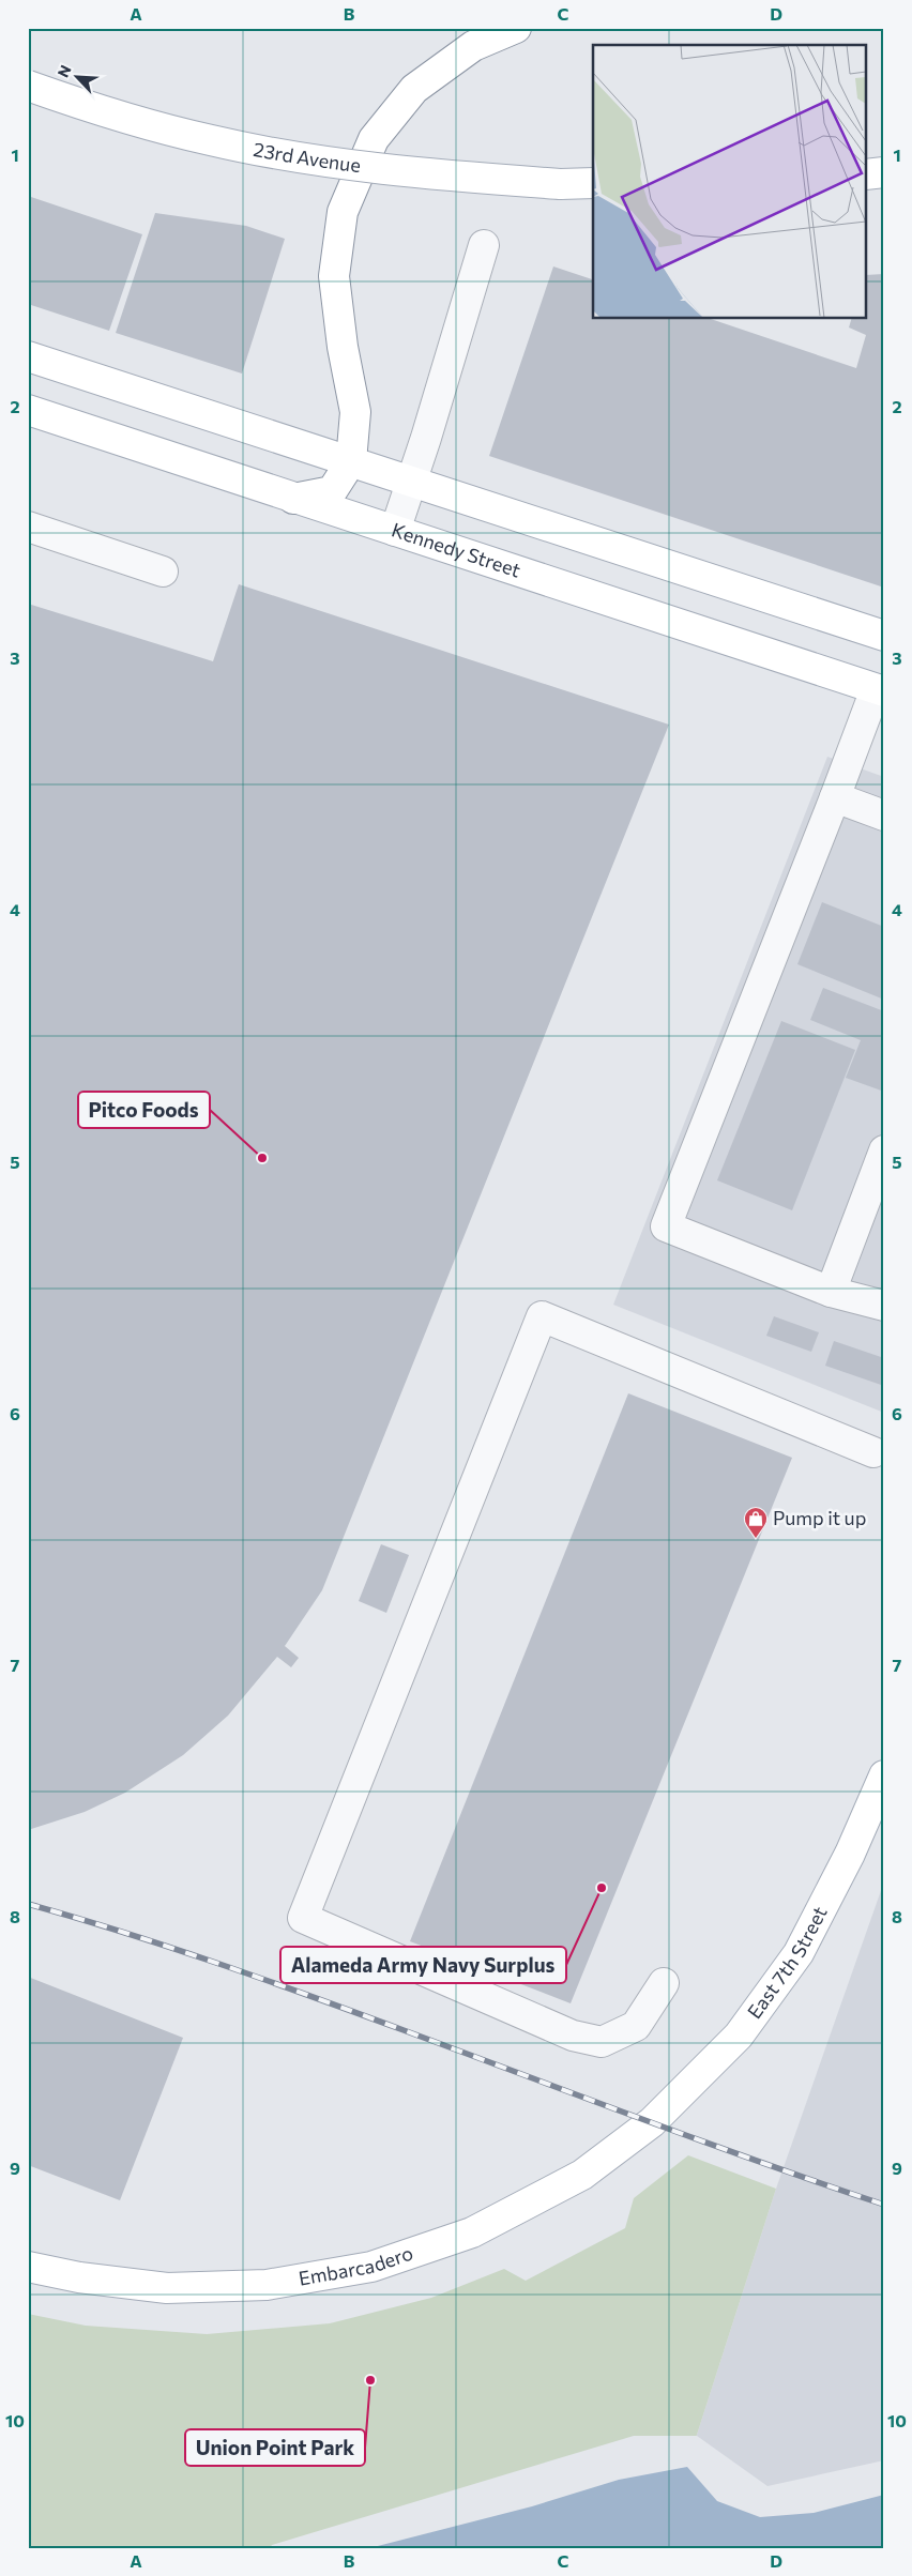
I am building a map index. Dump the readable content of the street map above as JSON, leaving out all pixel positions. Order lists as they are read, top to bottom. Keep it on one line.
{"streets":{"main road":["23rd Avenue","Kennedy Street","East 7th Street","Embarcadero"]},"crossings":[["East 7th Street","Embarcadero"]],"places":{"other":["Pitco Foods","Alameda Army Navy Surplus","Union Point Park"],"shop":["Pump it up"]},"north":"top left","grid":{"columns":["A","B","C","D"],"rows":["1","2","3","4","5","6","7","8","9","10"]}}
